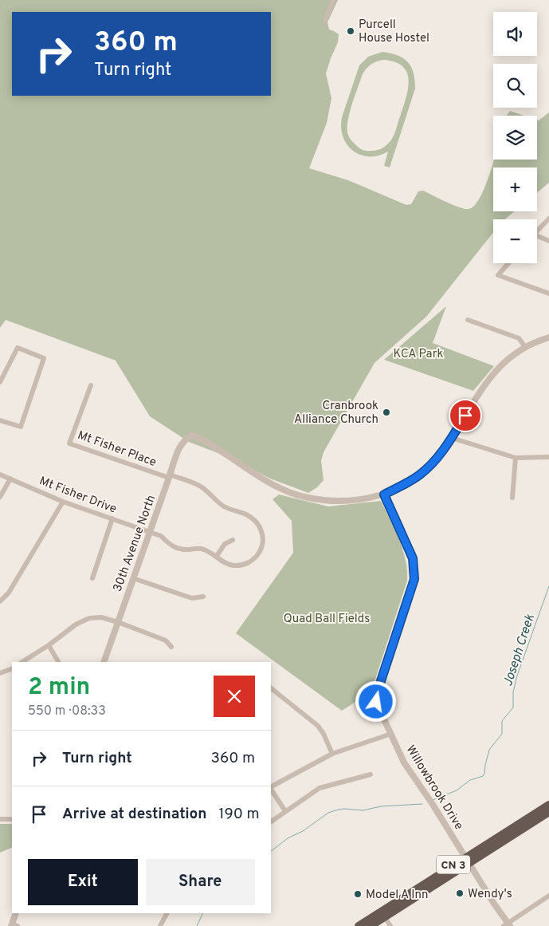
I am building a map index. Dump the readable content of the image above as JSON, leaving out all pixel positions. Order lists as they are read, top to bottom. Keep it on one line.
{"streets":{"highway":["CN 3"],"street":["Mt Fisher Place","Mt Fisher Drive","30th Avenue North","Willowbrook Drive"]},"crossings":[["Mt Fisher Place","Mt Fisher Drive"],["Mt Fisher Place","30th Avenue North"],["Mt Fisher Drive","30th Avenue North"],["30th Avenue North","Willowbrook Drive"],["Willowbrook Drive","CN 3"]],"water":["Joseph Creek"],"parks":["KCA Park","Quad Ball Fields"],"places":["Purcell House Hostel","Cranbrook Alliance Church","Wendy's","Model A Inn"],"page":{"map_buttons":["+","−"],"turn":["360 m","Turn right"],"heading":["2 min","550 m · 08:33"],"list":[{"name":"Turn right","value":"360 m"},{"name":"Arrive at destination","value":"190 m"}],"buttons":["Exit","Share"]}}
